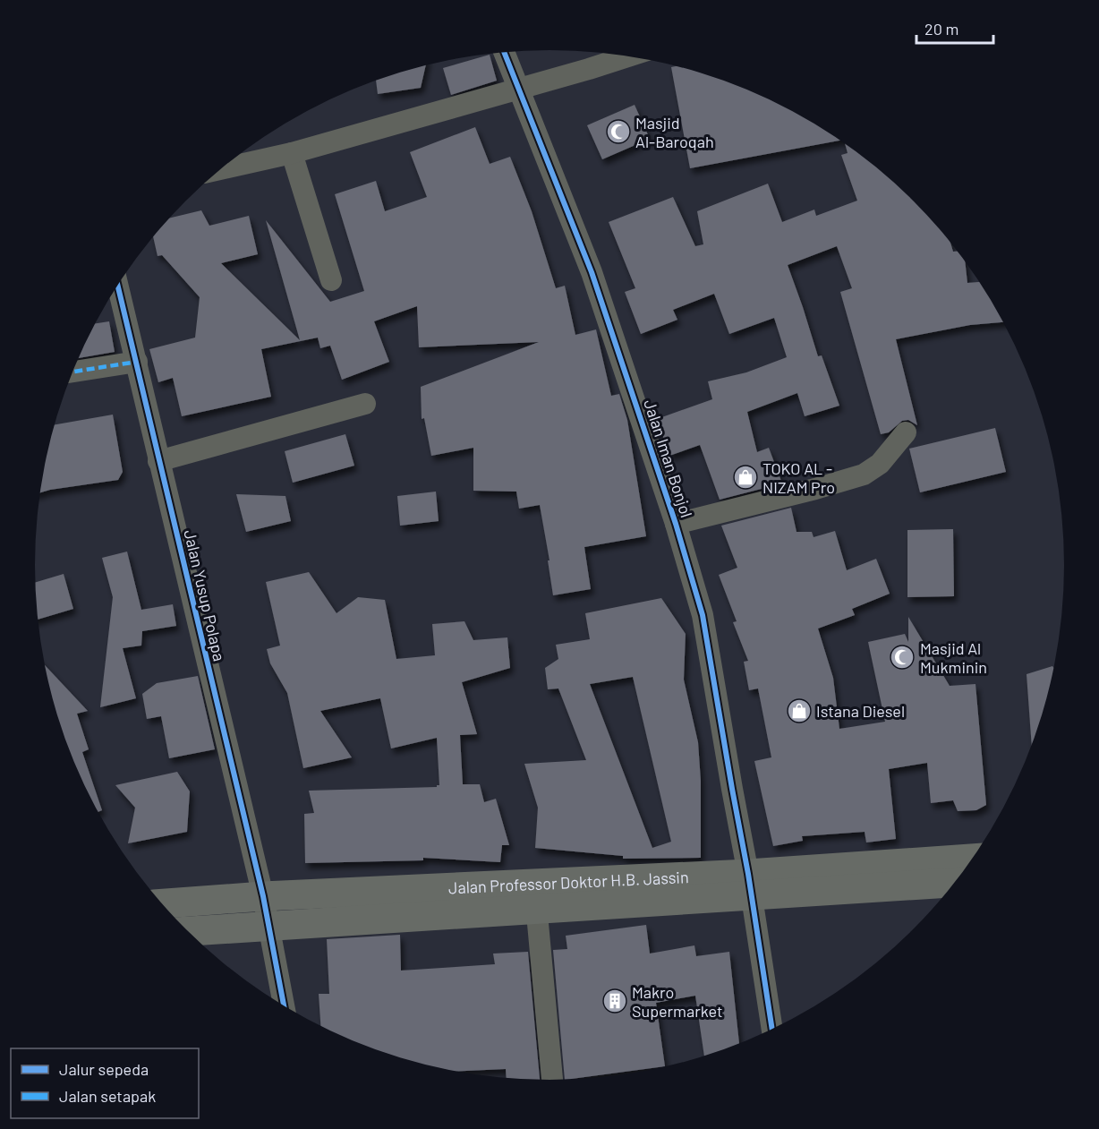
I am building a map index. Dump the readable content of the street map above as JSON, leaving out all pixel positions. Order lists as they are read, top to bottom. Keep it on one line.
{"streets":{"highway":["Jalan Professor Doktor H.B. Jassin"],"street":["Jalan Iman Bonjol","Jalan Yusup Polapa"]},"crossings":[["Jalan Iman Bonjol","Jalan Professor Doktor H.B. Jassin"],["Jalan Yusup Polapa","Jalan Professor Doktor H.B. Jassin"]],"places":{"mosque":["Masjid Al-Baroqah","Masjid Al Mukminin"],"shop":["TOKO AL - NIZAM Pro","Istana Diesel"],"building":["Makro Supermarket"]},"legend":["Jalur sepeda","Jalan setapak"],"scale_bar":"20 m"}
